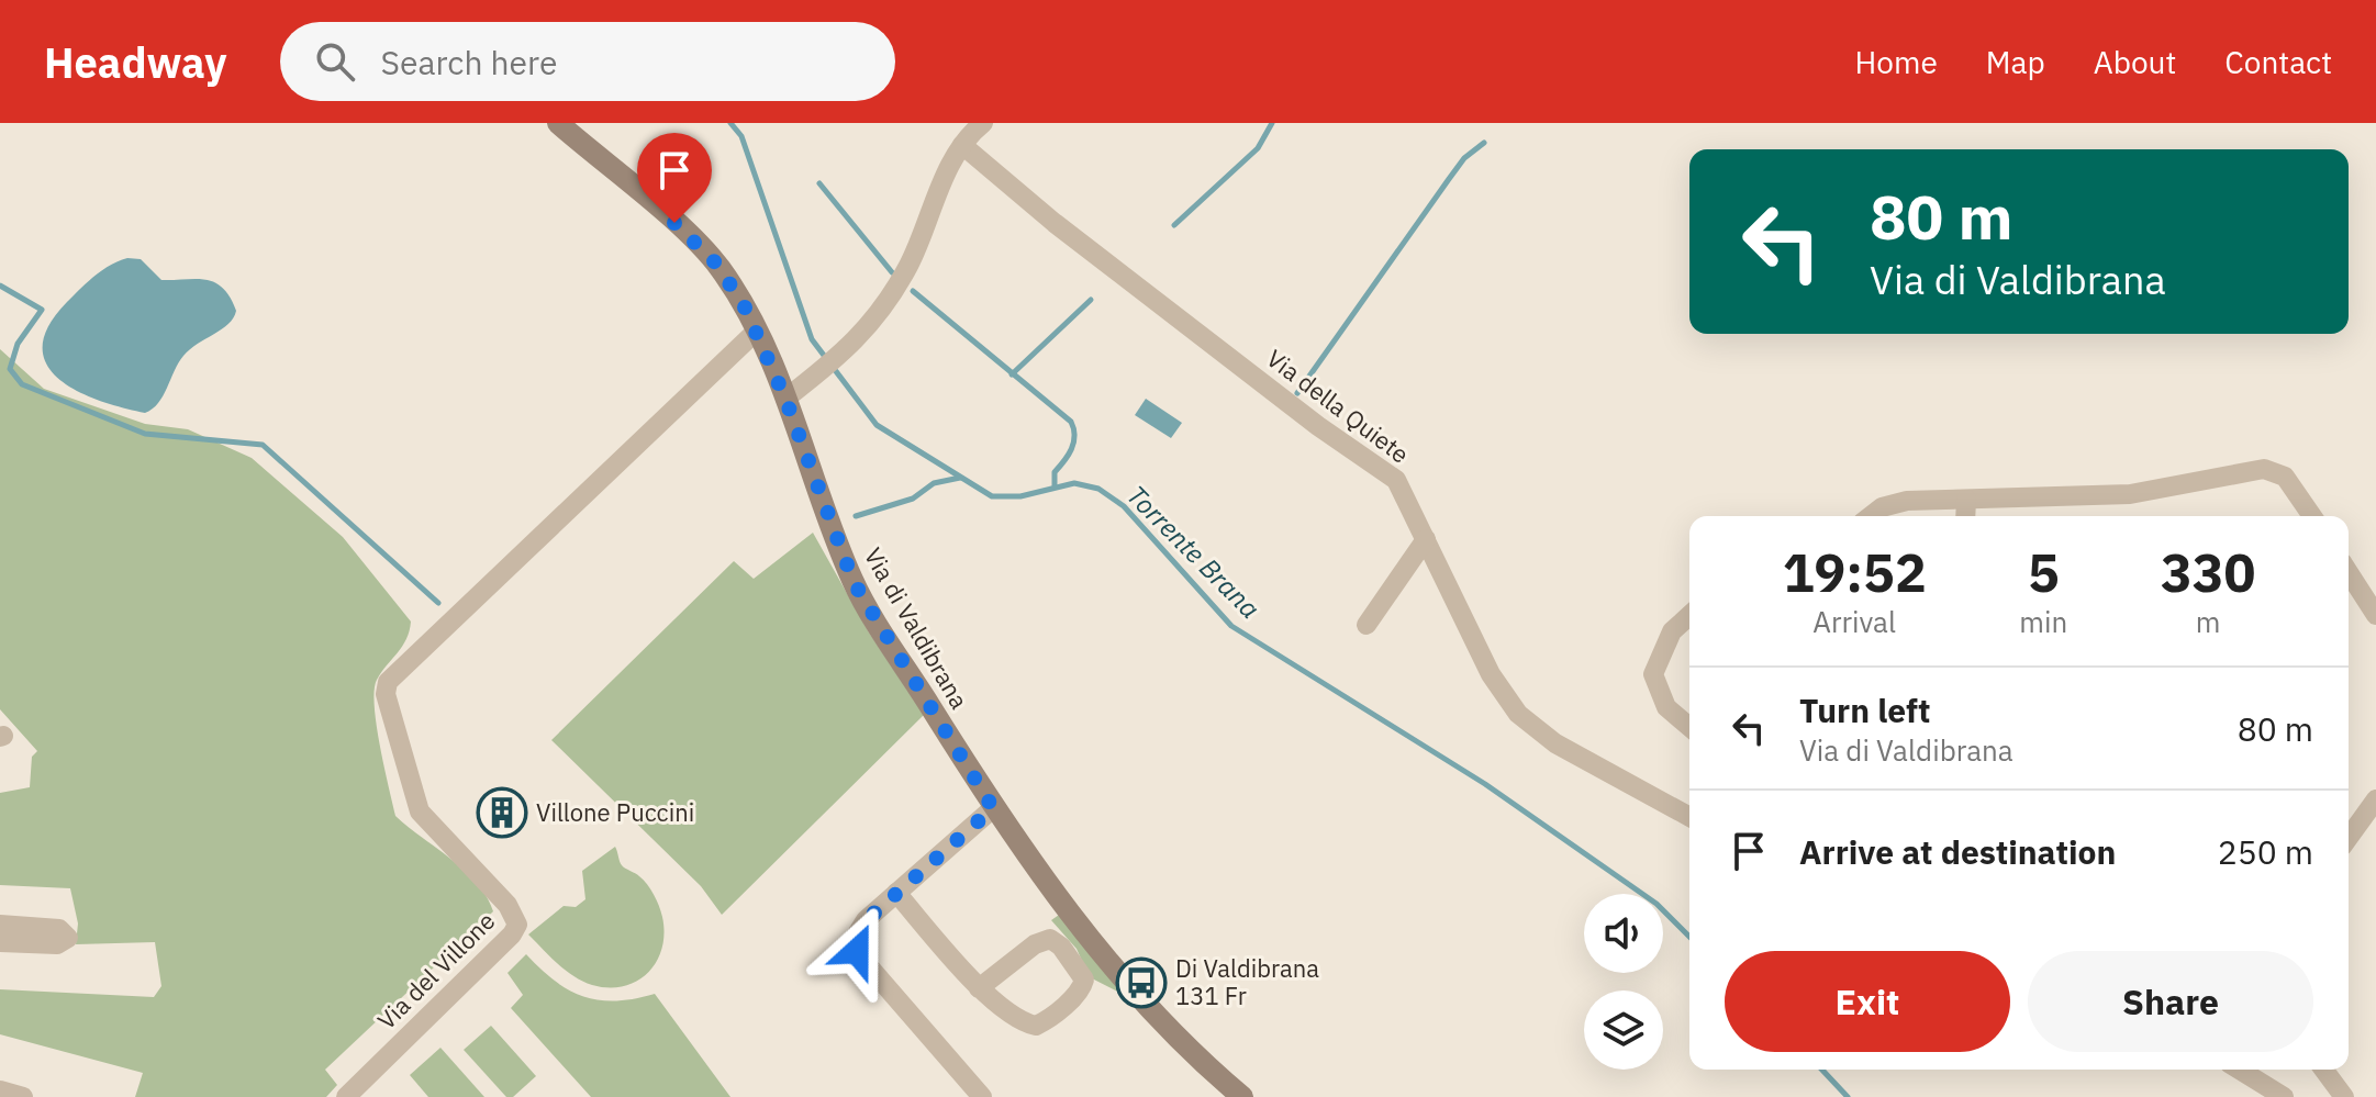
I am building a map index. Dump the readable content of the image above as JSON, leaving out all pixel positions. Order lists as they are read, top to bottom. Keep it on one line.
{"streets":{"street":["Via della Quiete","Via di Valdibrana","Via del Villone"]},"crossings":[["Via di Valdibrana","Via del Villone"]],"water":["Torrente Brana"],"places":{"building":["Villone Puccini"],"bus stop":["Di Valdibrana 131 Fr"]},"page":{"header":"Headway","search":"Search here","nav":["Home","Map","About","Contact"],"turn":["80 m","Via di Valdibrana"],"eta":["19:52","Arrival","5","min","330","m"],"list":[{"name":"Turn left","note":"Via di Valdibrana","value":"80 m"},{"name":"Arrive at destination","value":"250 m"}],"buttons":["Exit","Share"]}}
